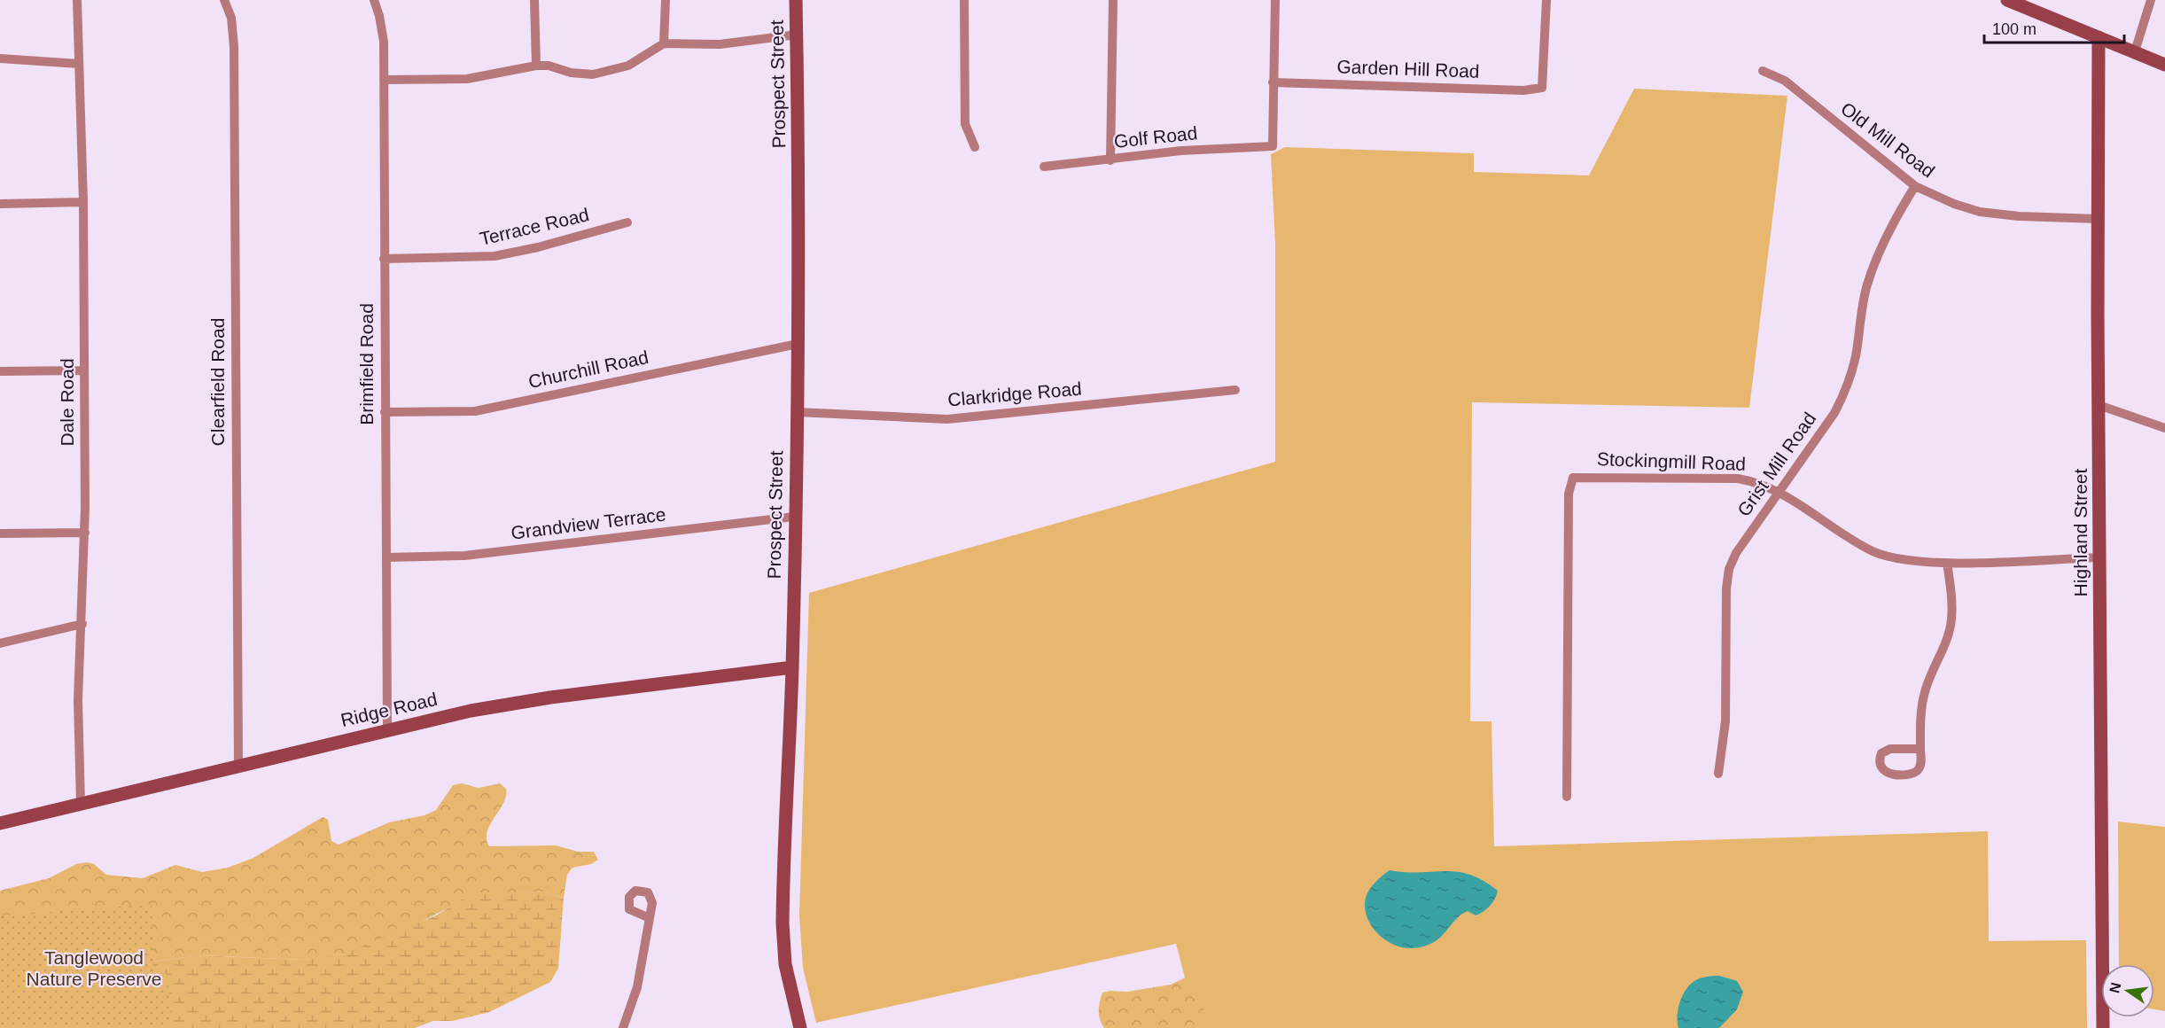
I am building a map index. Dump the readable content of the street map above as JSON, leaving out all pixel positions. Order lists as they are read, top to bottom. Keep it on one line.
{"streets":{"street":["Garden Hill Road","Prospect Street","Golf Road","Old Mill Road","Terrace Road","Brimfield Road","Churchill Road","Clearfield Road","Clarkridge Road","Dale Road","Stockingmill Road","Grist Mill Road","Grandview Terrace","Highland Street","Ridge Road"]},"crossings":[["Garden Hill Road","Golf Road"],["Prospect Street","Churchill Road"],["Prospect Street","Clarkridge Road"],["Prospect Street","Grandview Terrace"],["Prospect Street","Ridge Road"],["Old Mill Road","Grist Mill Road"],["Old Mill Road","Highland Street"],["Terrace Road","Brimfield Road"],["Brimfield Road","Churchill Road"],["Brimfield Road","Grandview Terrace"],["Brimfield Road","Ridge Road"],["Clearfield Road","Ridge Road"],["Dale Road","Ridge Road"],["Stockingmill Road","Grist Mill Road"],["Stockingmill Road","Highland Street"]],"parks":["Tanglewood Nature Preserve"],"scale_bar":"100 m","north":"left"}
